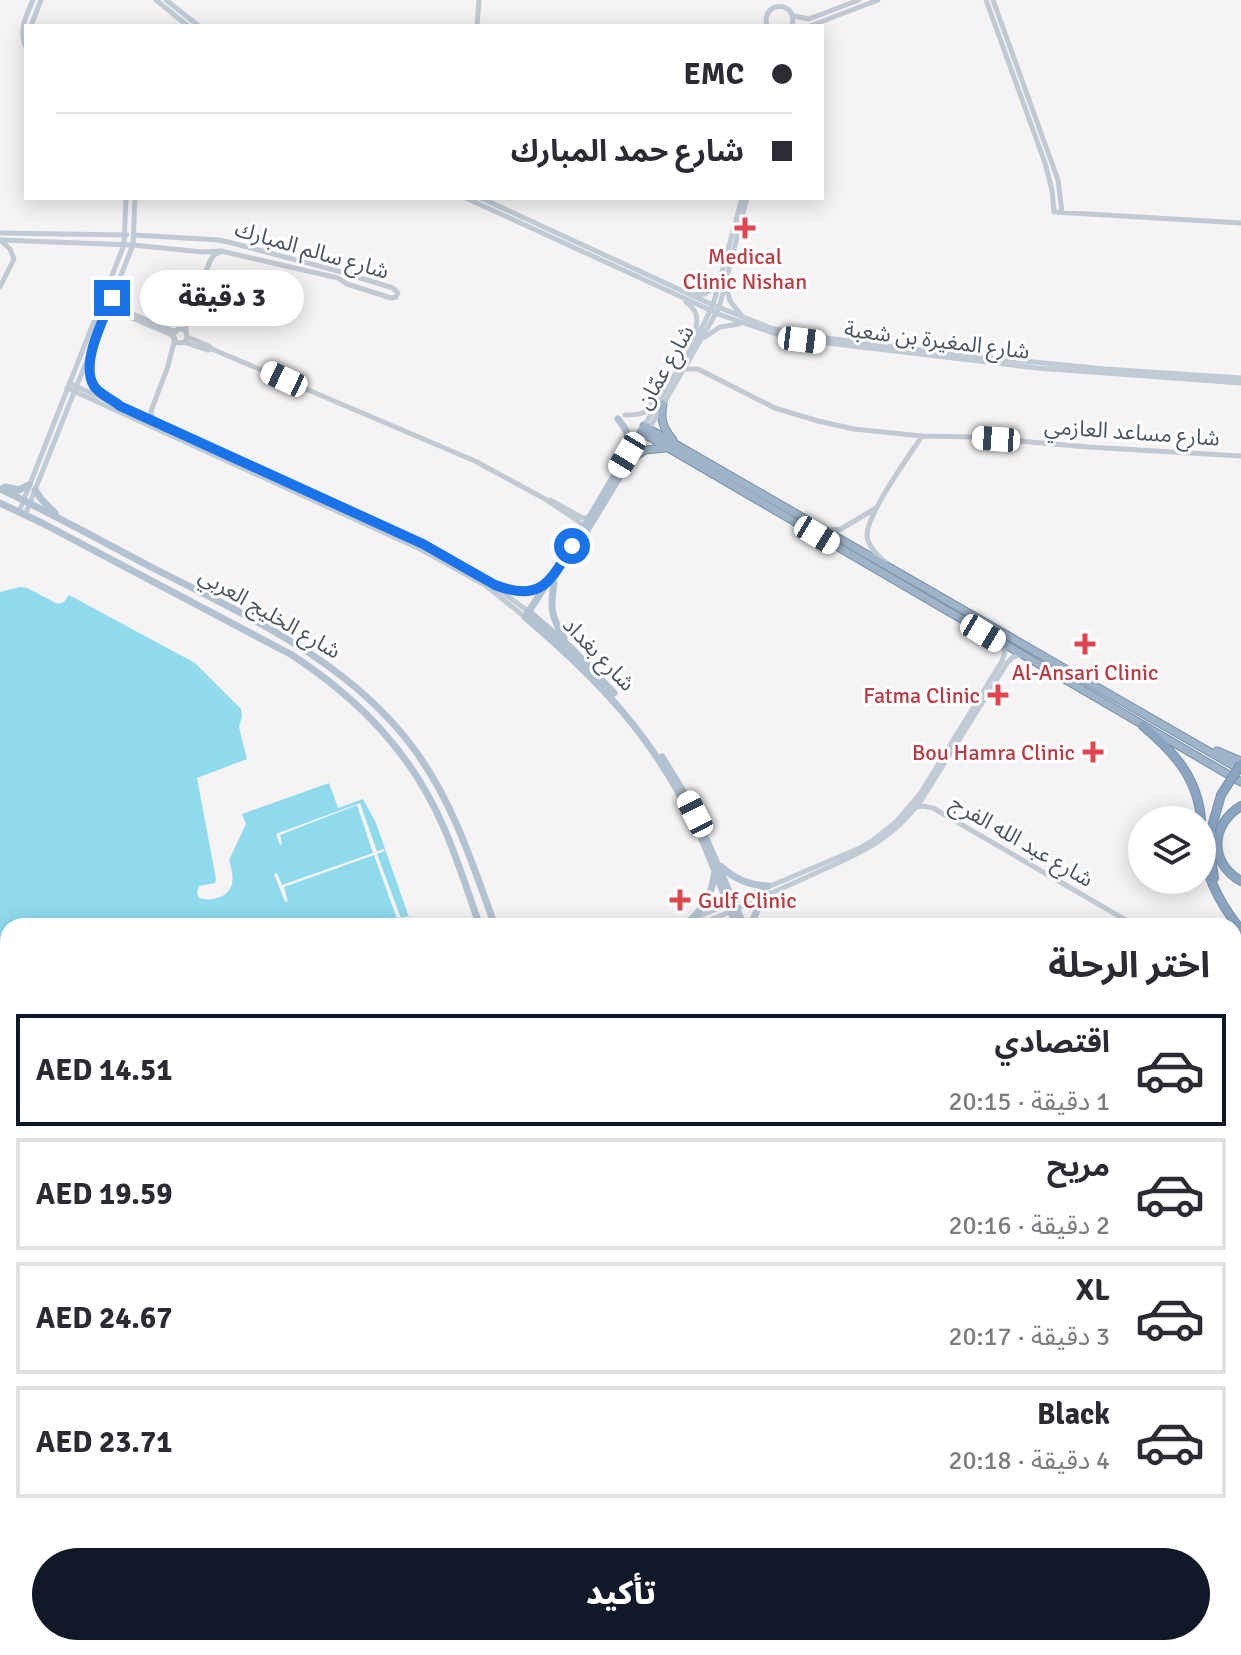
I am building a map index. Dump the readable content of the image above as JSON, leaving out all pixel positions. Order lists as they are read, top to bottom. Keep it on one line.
{"streets":{"main road":["شارع سالم المبارك","شارع المغيرة بن شعبة","شارع عمّان","شارع الخليج العربي","شارع بغداد"],"street":["شارع مساعد العازمي","شارع عبد الله الفرج"]},"crossings":[["شارع المغيرة بن شعبة","شارع عمّان"],["شارع عمّان","شارع مساعد العازمي"],["شارع عمّان","شارع بغداد"]],"places":{"health":["Medical Clinic Nishan","Al-Ansari Clinic","Fatma Clinic","Bou Hamra Clinic","Gulf Clinic"]},"page":{"banner":["EMC","شارع حمد المبارك"],"bubble":"3 دقيقة","heading":"اختر الرحلة","list":[{"name":"اقتصادي","note":"1 دقيقة · 20:15","value":"AED 14.51"},{"name":"مريح","note":"2 دقيقة · 20:16","value":"AED 19.59"},{"name":"XL","note":"3 دقيقة · 20:17","value":"AED 24.67"},{"name":"Black","note":"4 دقيقة · 20:18","value":"AED 23.71"}],"buttons":"تأكيد"}}
